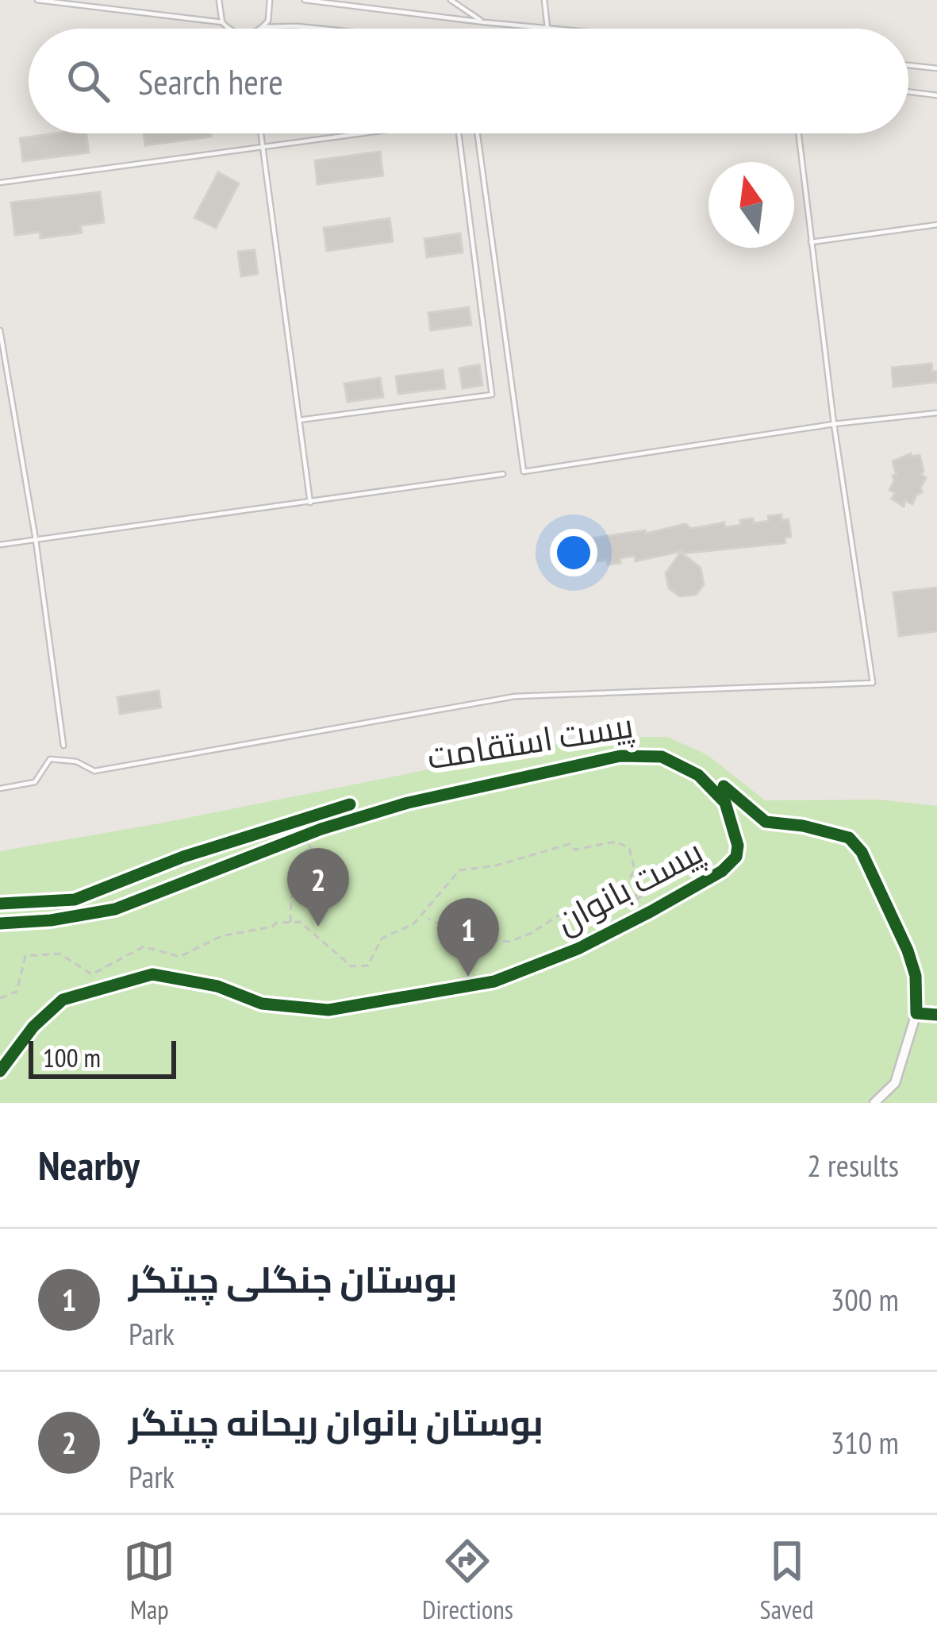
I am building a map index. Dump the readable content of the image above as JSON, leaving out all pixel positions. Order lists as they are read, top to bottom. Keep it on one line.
{"streets":{"cycle path":["پیست استقامت"]},"scale_bar":"100 m","north":"top","page":{"search":"Search here","pins":["2","1"],"scale":"100 m","heading":["Nearby","2 results"],"list":[{"mark":"1","name":"بوستان جنگلی چیتگر","note":"Park","value":"300 m"},{"mark":"2","name":"بوستان بانوان ریحانه چیتگر","note":"Park","value":"310 m"}],"nav":["Map","Directions","Saved"]}}
